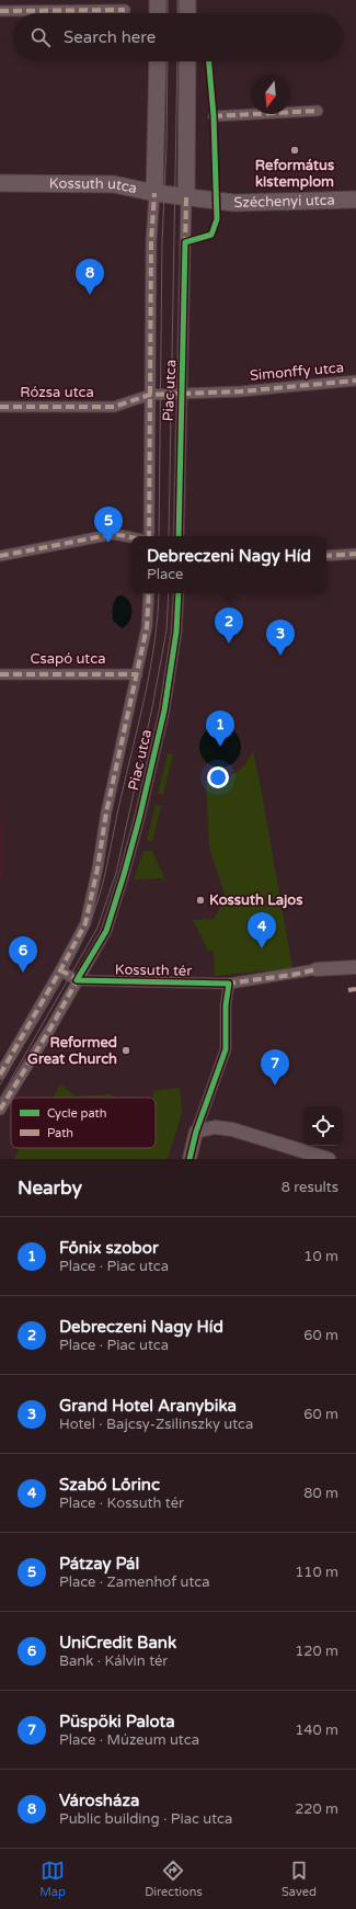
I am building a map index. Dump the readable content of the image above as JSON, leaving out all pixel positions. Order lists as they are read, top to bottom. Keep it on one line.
{"streets":{"street":["Kossuth utca","Széchenyi utca","Simonffy utca","Piac utca","Rózsa utca","Csapó utca","Kossuth tér"]},"crossings":[["Kossuth utca","Széchenyi utca"],["Kossuth utca","Piac utca"],["Széchenyi utca","Piac utca"],["Simonffy utca","Piac utca"],["Simonffy utca","Rózsa utca"],["Piac utca","Rózsa utca"],["Piac utca","Csapó utca"],["Piac utca","Kossuth tér"]],"places":["Református kistemplom","Kossuth Lajos","Reformed Great Church"],"legend":["Cycle path","Path"],"north":"bottom","page":{"search":"Search here","pins":["8","5","2","3","1","4","6","7"],"popup":["Debreczeni Nagy Híd","Place"],"heading":["Nearby","8 results"],"list":[{"mark":"1","name":"Főnix szobor","note":"Place · Piac utca","value":"10 m"},{"mark":"2","name":"Debreczeni Nagy Híd","note":"Place · Piac utca","value":"60 m"},{"mark":"3","name":"Grand Hotel Aranybika","note":"Hotel · Bajcsy-Zsilinszky utca","value":"60 m"},{"mark":"4","name":"Szabó Lőrinc","note":"Place · Kossuth tér","value":"80 m"},{"mark":"5","name":"Pátzay Pál","note":"Place · Zamenhof utca","value":"110 m"},{"mark":"6","name":"UniCredit Bank","note":"Bank · Kálvin tér","value":"120 m"},{"mark":"7","name":"Püspöki Palota","note":"Place · Múzeum utca","value":"140 m"},{"mark":"8","name":"Városháza","note":"Public building · Piac utca","value":"220 m"}],"nav":["Map","Directions","Saved"]}}
